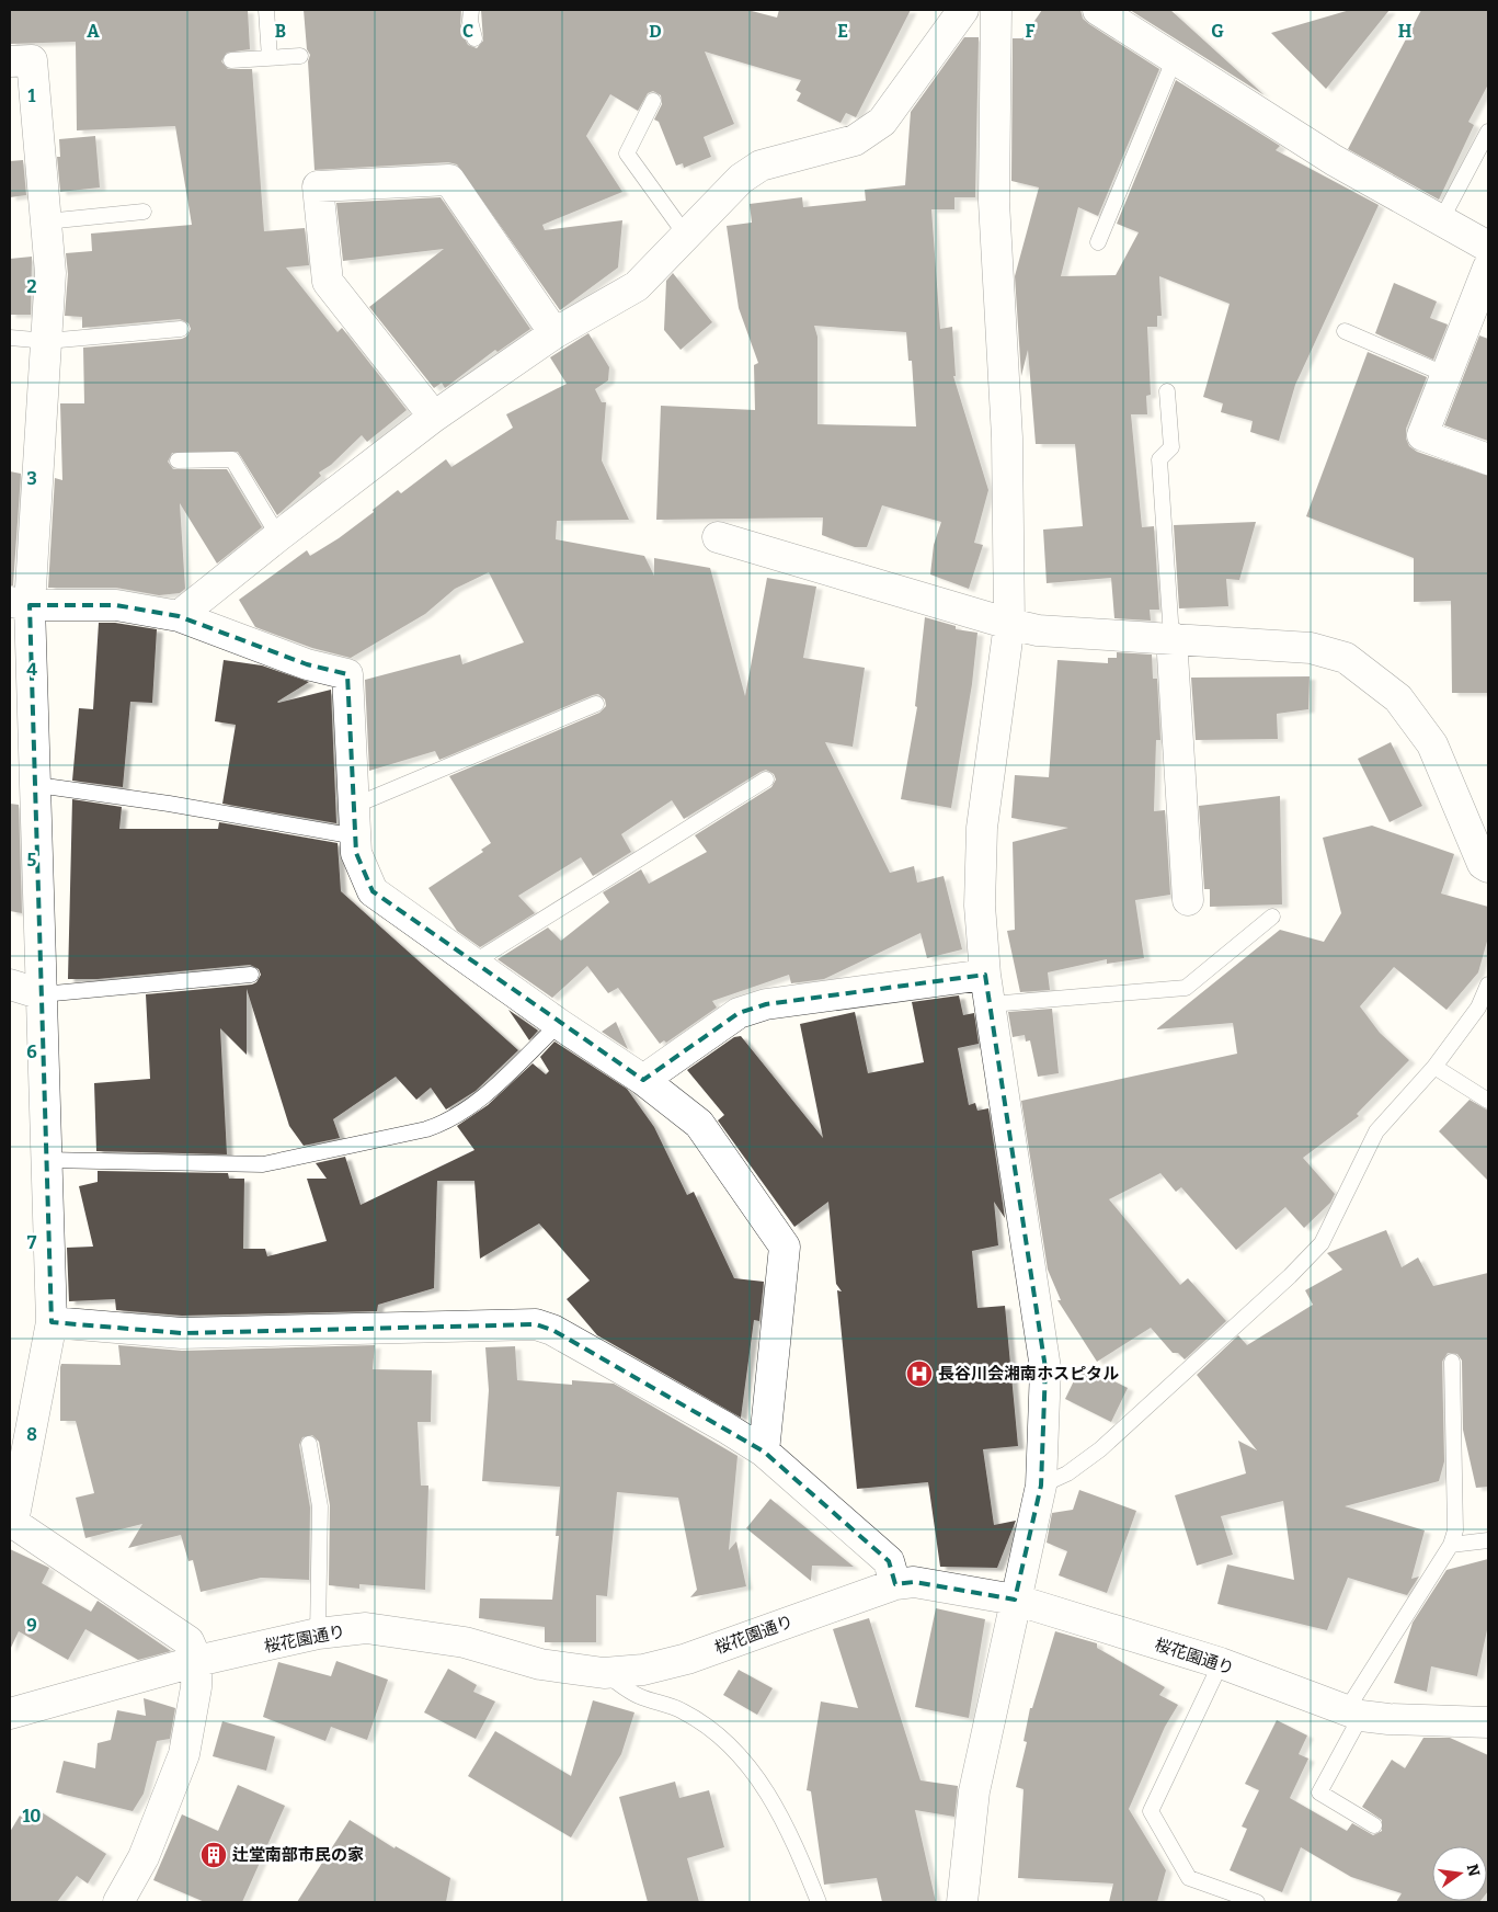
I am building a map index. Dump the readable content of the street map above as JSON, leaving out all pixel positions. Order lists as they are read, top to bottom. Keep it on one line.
{"streets":{"street":["桜花園通り"]},"places":{"hospital":["長谷川会湘南ホスピタル"],"building":["辻堂南部市民の家"]},"north":"right","grid":{"columns":["A","B","C","D","E","F","G","H"],"rows":["1","2","3","4","5","6","7","8","9","10"]}}
